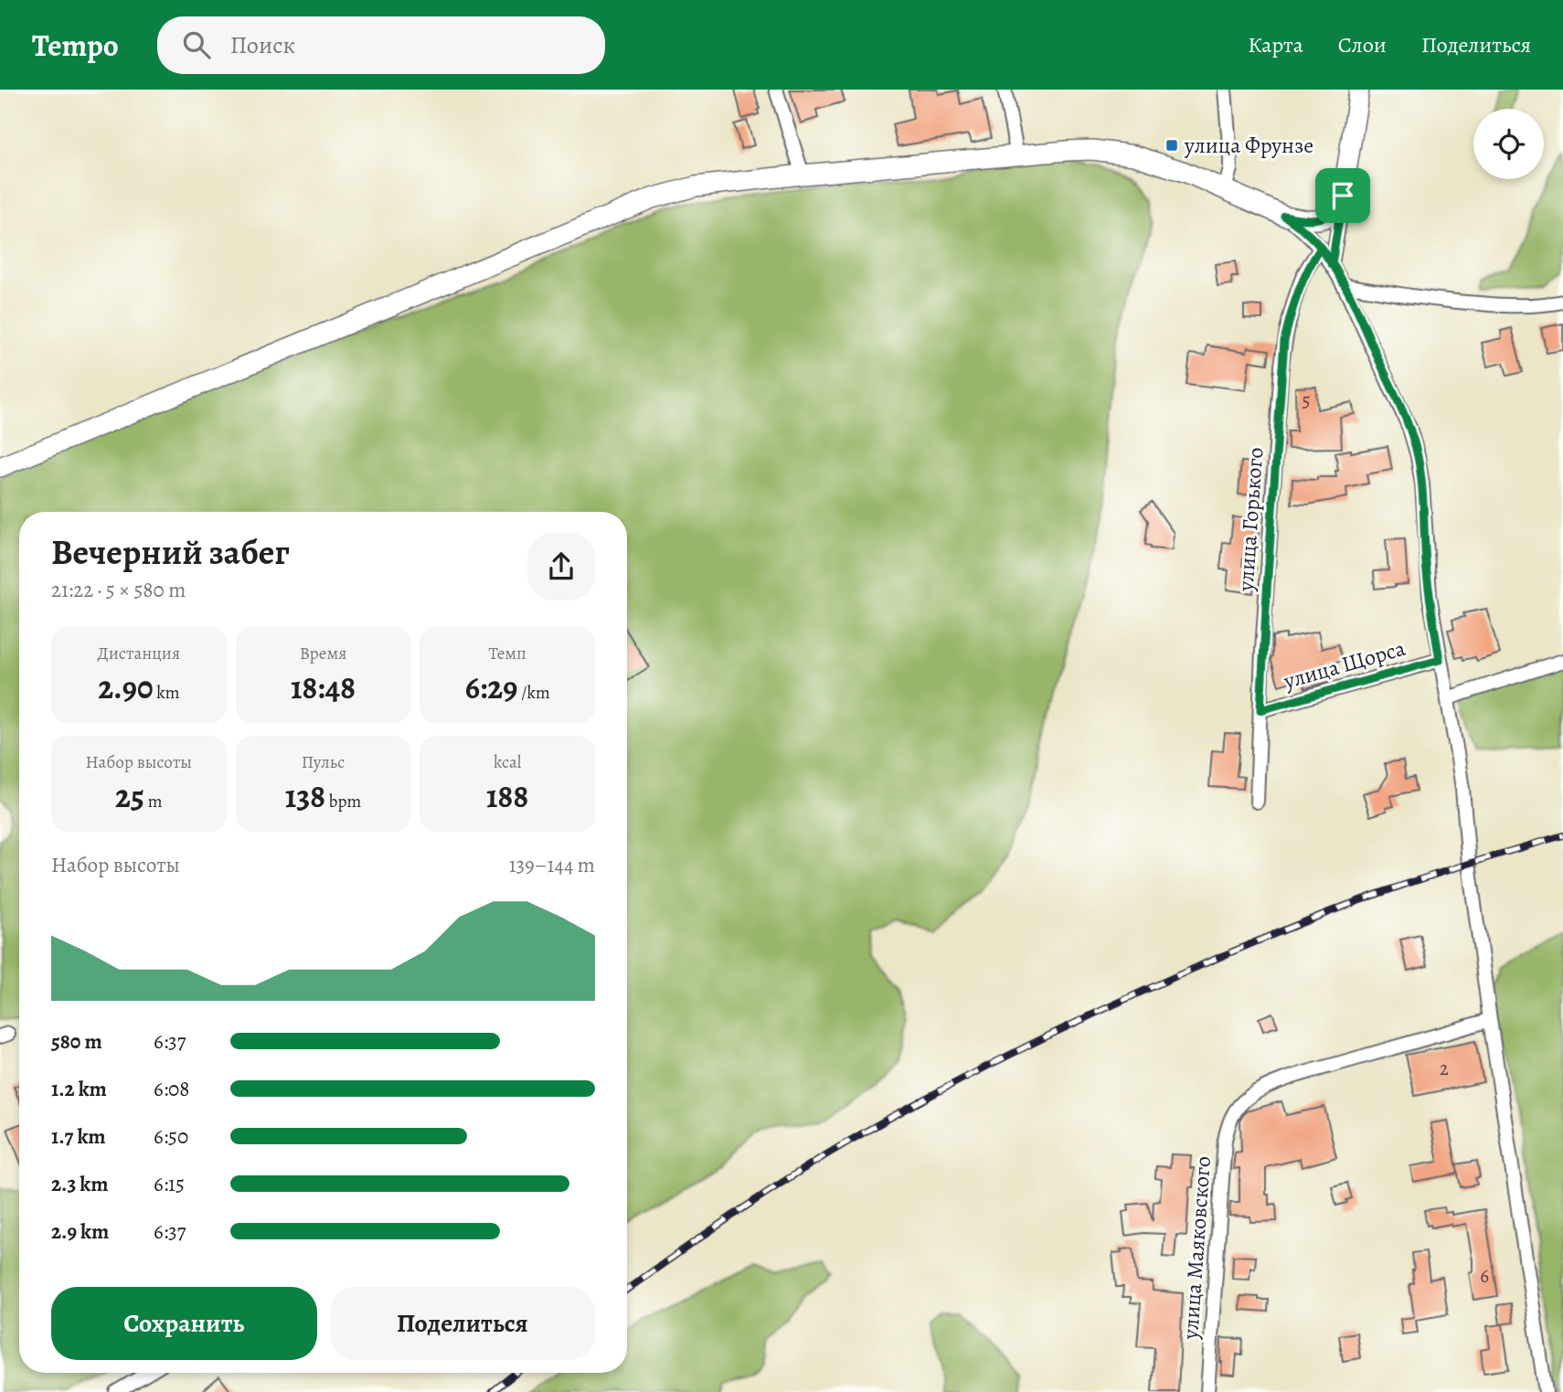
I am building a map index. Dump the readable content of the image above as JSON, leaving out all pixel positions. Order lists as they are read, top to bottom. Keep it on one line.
{"streets":{"street":["улица Горького","улица Щорса","улица Маяковского"]},"crossings":[["улица Горького","улица Щорса"]],"places":{"transit":["улица Фрунзе"]},"house_numbers":["5","2","6"],"page":{"header":"Tempo","search":"Поиск","nav":["Карта","Слои","Поделиться"],"heading":["Вечерний забег","21:22 · 5 × 580 m"],"stats":[["Дистанция","2.90 km"],["Время","18:48"],["Темп","6:29 /km"],["Набор высоты","25 m"],["Пульс","138 bpm"],["kcal","188"]],"chart":["Набор высоты","139–144 m"],"list":[{"name":"580 m","note":"6:37"},{"name":"1.2 km","note":"6:08"},{"name":"1.7 km","note":"6:50"},{"name":"2.3 km","note":"6:15"},{"name":"2.9 km","note":"6:37"}],"buttons":["Сохранить","Поделиться"]}}
